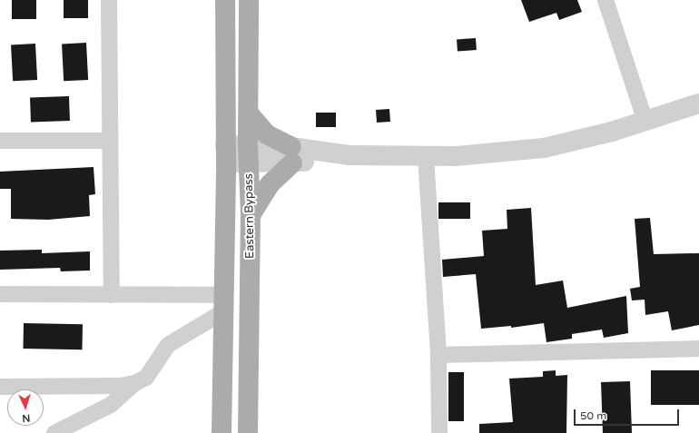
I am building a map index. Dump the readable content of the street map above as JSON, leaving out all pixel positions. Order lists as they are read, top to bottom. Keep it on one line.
{"streets":{"main road":["Eastern Bypass"]},"scale_bar":"50 m","north":"bottom"}
